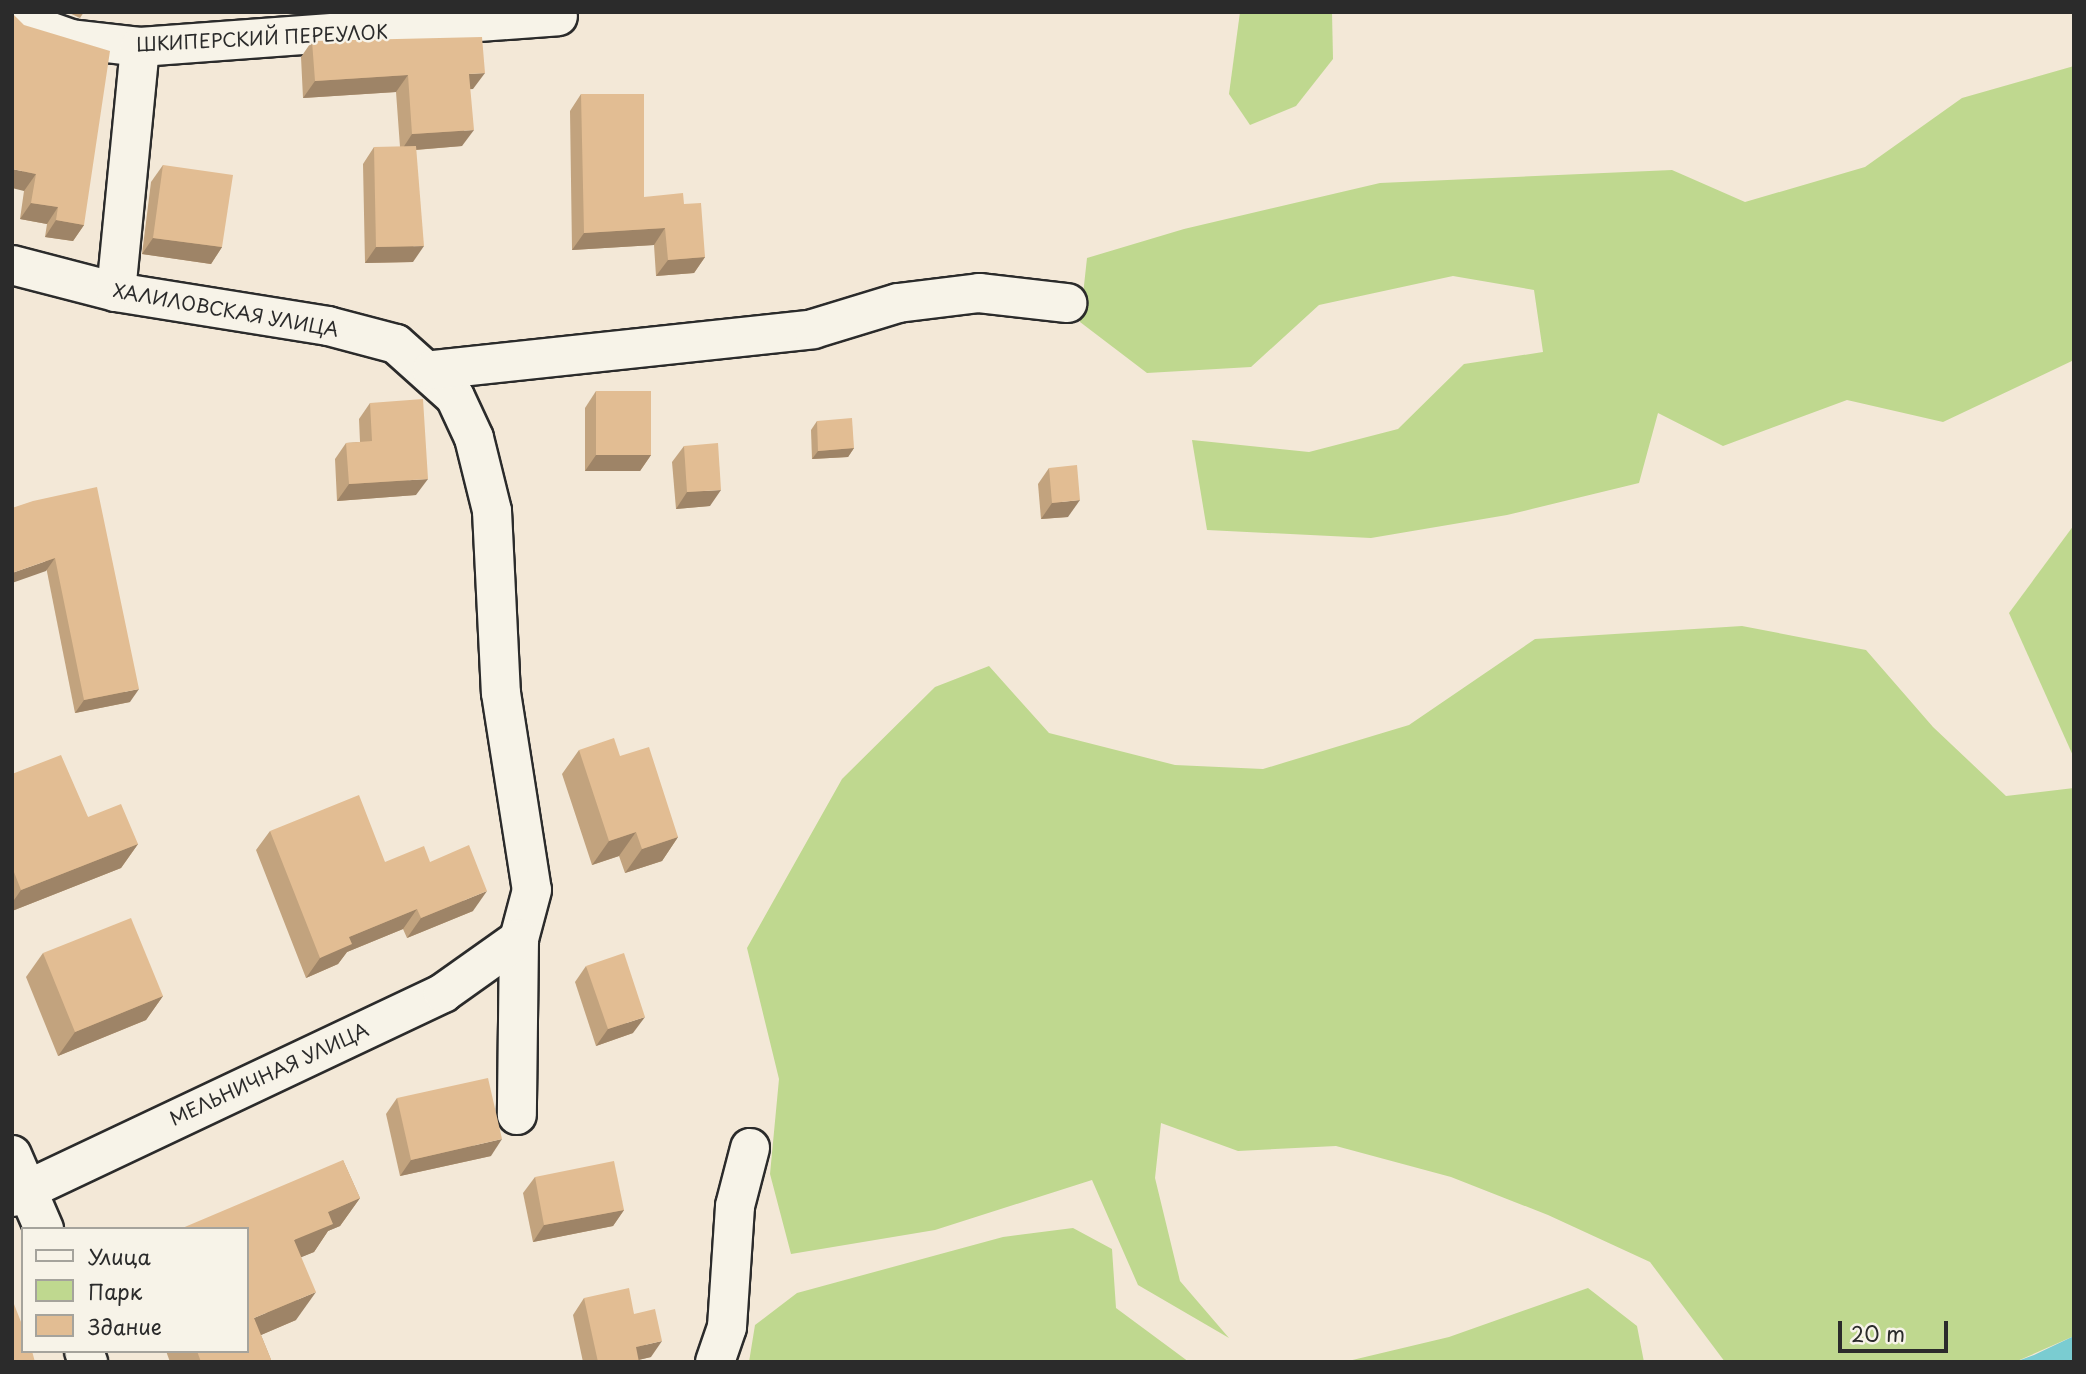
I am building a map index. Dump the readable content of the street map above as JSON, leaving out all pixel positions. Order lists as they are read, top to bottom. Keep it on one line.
{"streets":{"street":["ШКИПЕРСКИЙ ПЕРЕУЛОК","ХАЛИЛОВСКАЯ УЛИЦА","МЕЛЬНИЧНАЯ УЛИЦА"]},"crossings":[["ХАЛИЛОВСКАЯ УЛИЦА","МЕЛЬНИЧНАЯ УЛИЦА"]],"legend":["Улица","Парк","Здание"],"scale_bar":"20 m"}
